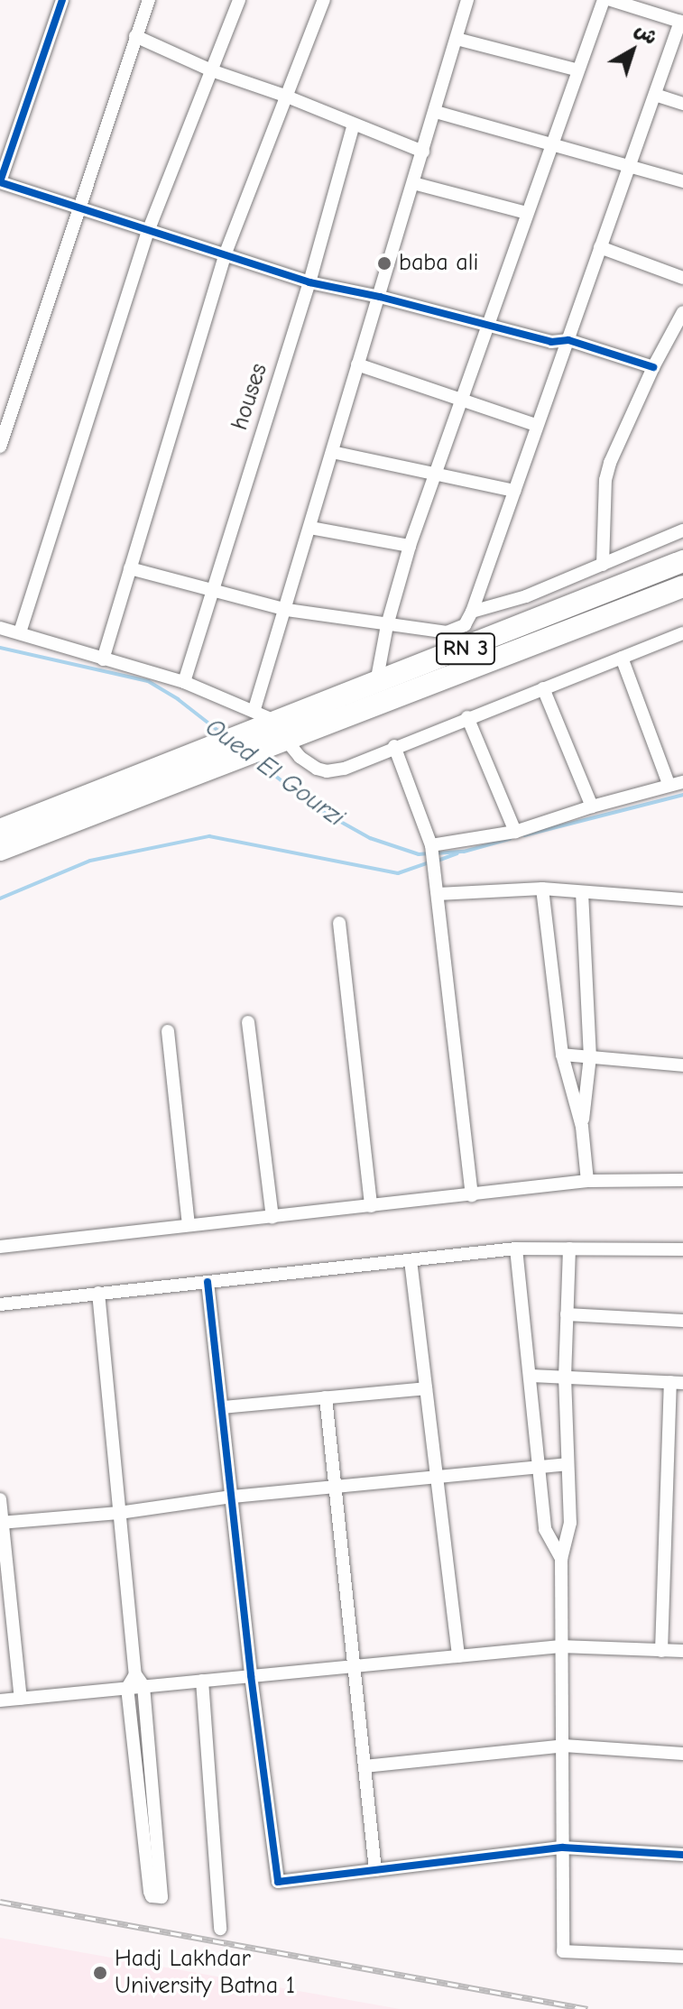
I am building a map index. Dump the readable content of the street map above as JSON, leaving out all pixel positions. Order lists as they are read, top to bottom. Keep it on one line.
{"streets":{"highway":["RN 3"],"street":["houses"]},"water":["Oued El Gourzi"],"places":["baba ali","Hadj Lakhdar University Batna 1"],"north":"top right"}
